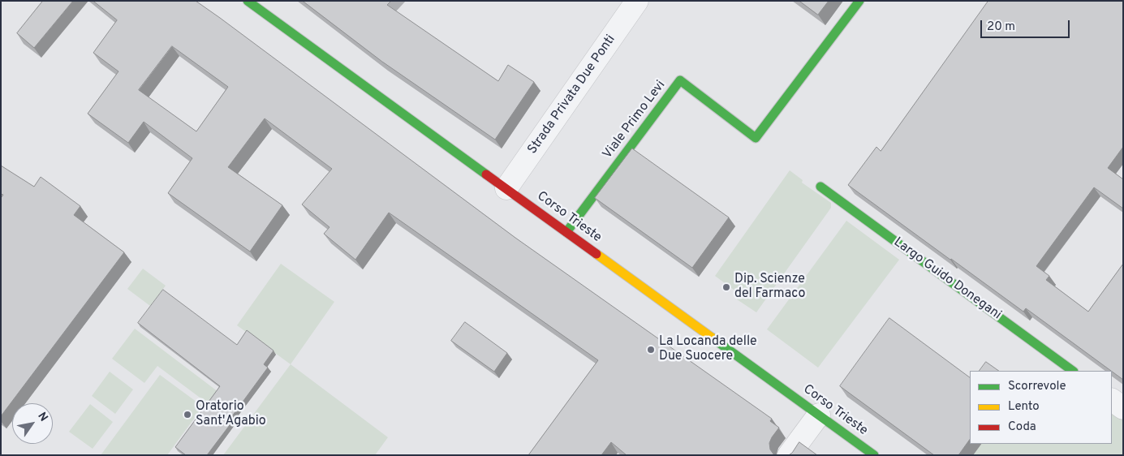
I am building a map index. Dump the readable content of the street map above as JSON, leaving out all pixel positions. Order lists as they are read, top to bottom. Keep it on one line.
{"streets":{"main road":["Viale Primo Levi","Corso Trieste","Largo Guido Donegani"],"street":["Strada Privata Due Ponti"]},"crossings":[["Strada Privata Due Ponti","Corso Trieste"],["Viale Primo Levi","Corso Trieste"]],"places":["Dip. Scienze del Farmaco","La Locanda delle Due Suocere","Oratorio Sant'Agabio"],"legend":["Scorrevole","Lento","Coda"],"scale_bar":"20 m","north":"top right"}
